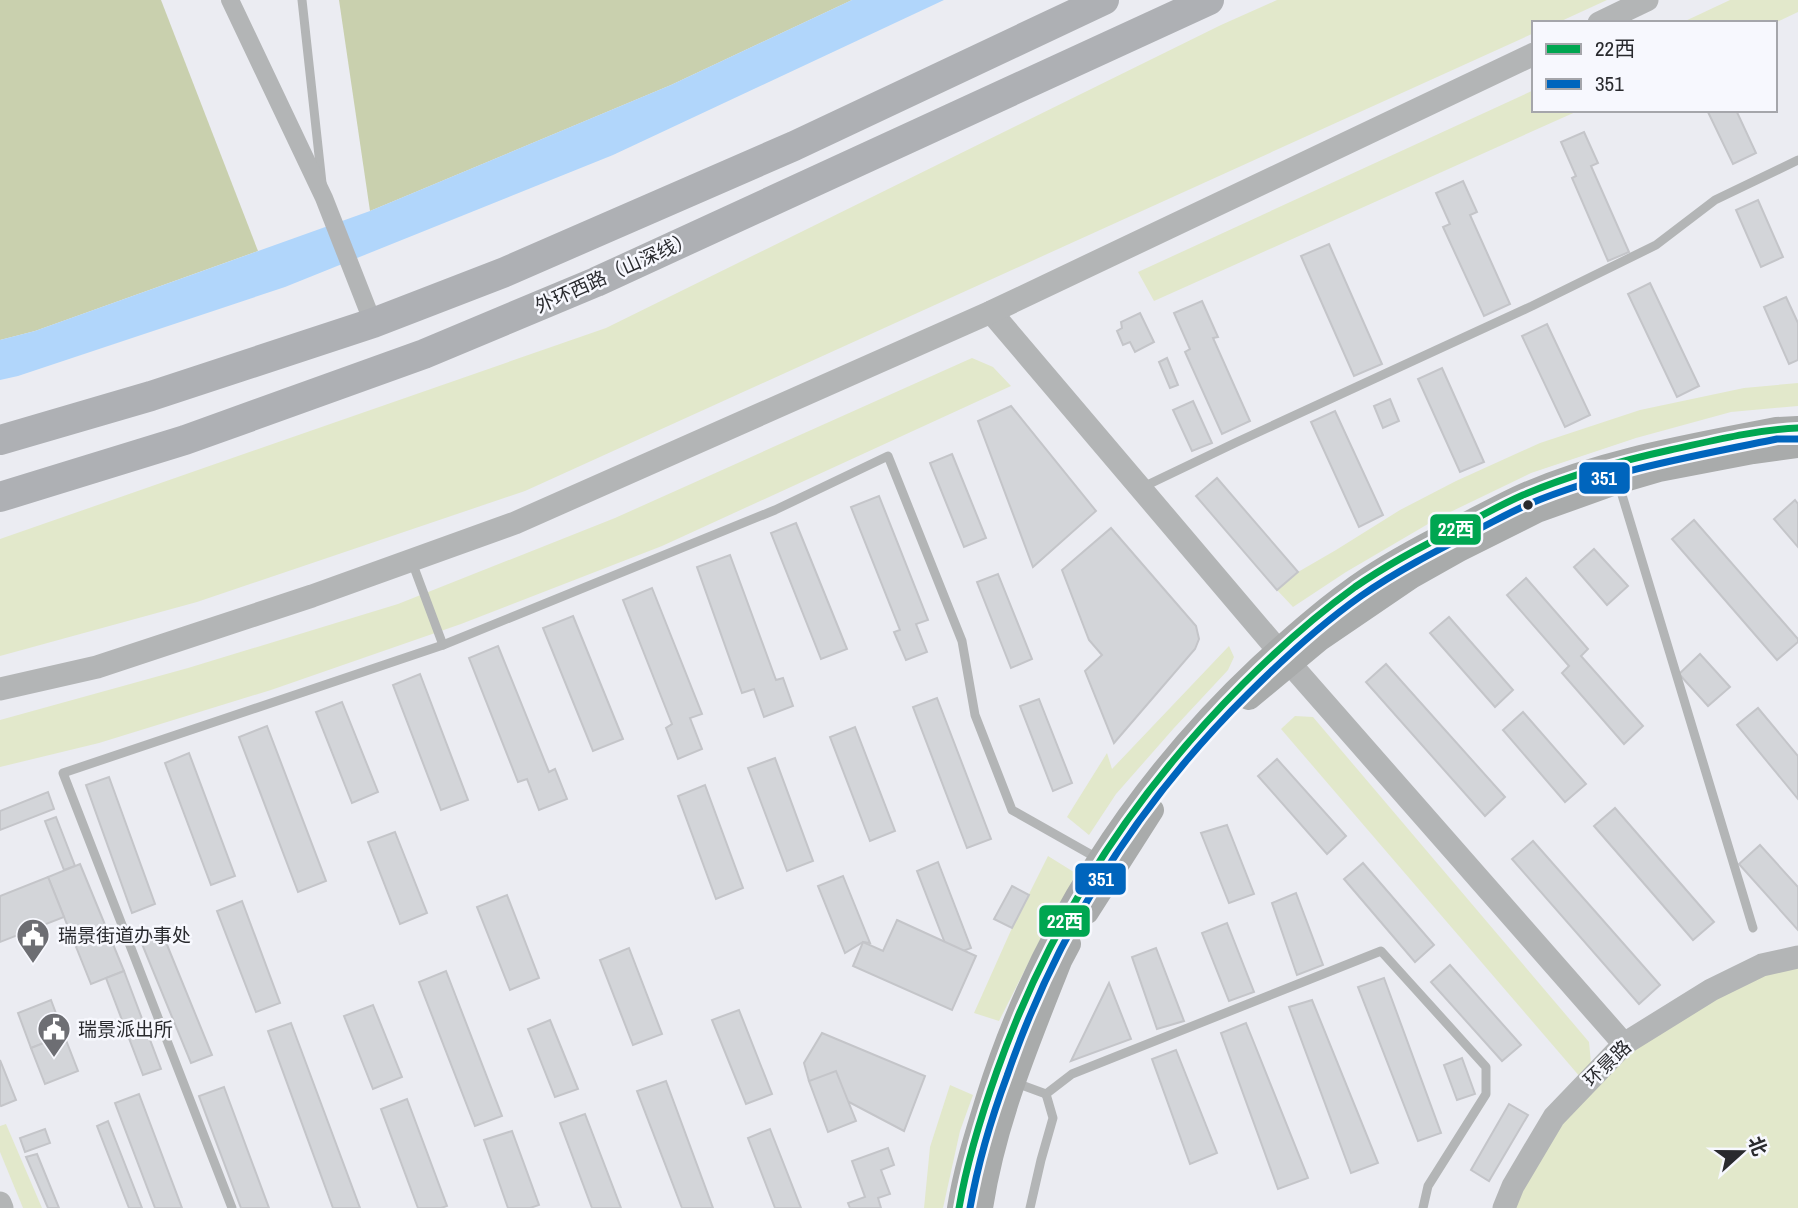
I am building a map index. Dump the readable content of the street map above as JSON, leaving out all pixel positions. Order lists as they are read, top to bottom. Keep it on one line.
{"streets":{"highway":["外环西路（山深线）"],"street":["环景路"]},"places":{"public building":["瑞景街道办事处","瑞景派出所"]},"lines":["transit line 22西","transit line 351"],"legend":["22西","351"],"north":"right"}
